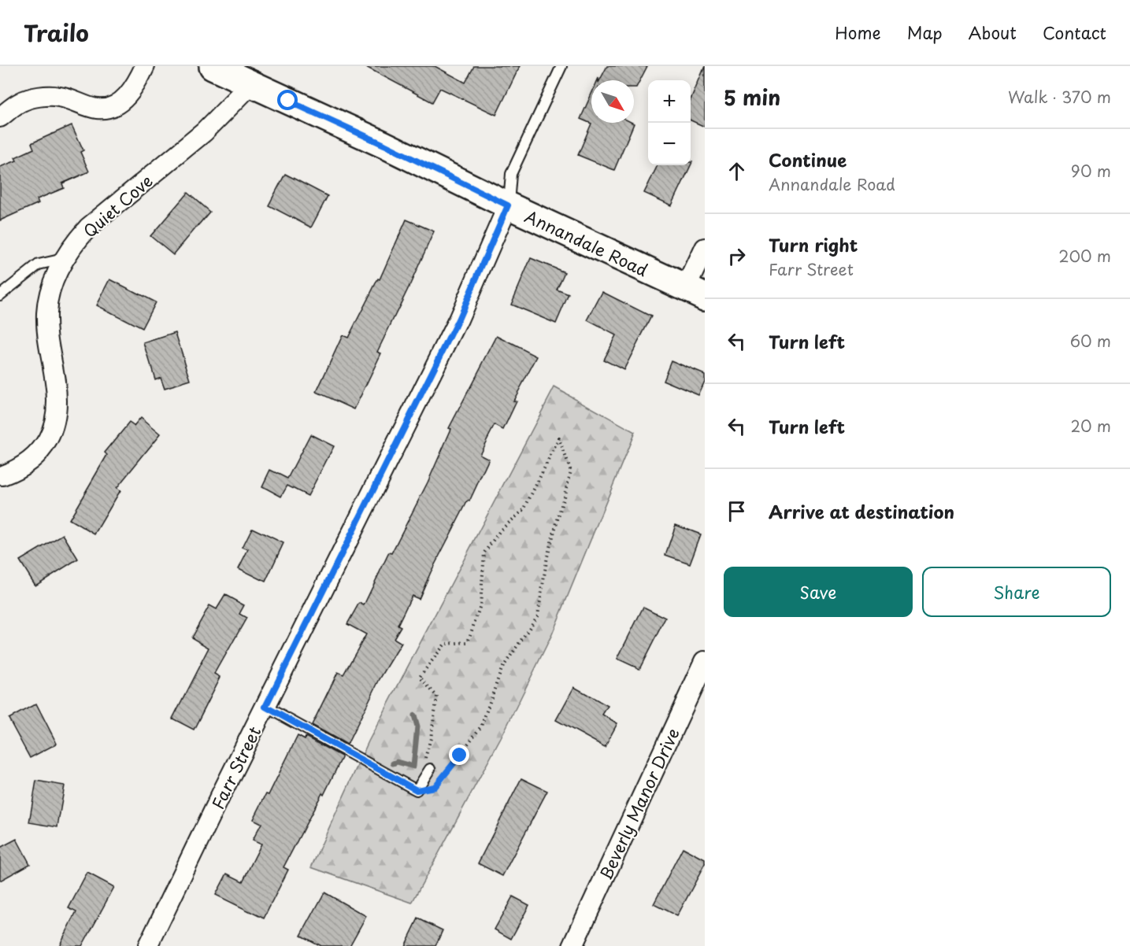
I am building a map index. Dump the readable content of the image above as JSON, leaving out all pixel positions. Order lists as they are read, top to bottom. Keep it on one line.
{"streets":{"main road":["Annandale Road"],"street":["Quiet Cove","Farr Street","Beverly Manor Drive"]},"crossings":[["Quiet Cove","Annandale Road"],["Annandale Road","Farr Street"]],"north":"bottom right","page":{"header":"Trailo","nav":["Home","Map","About","Contact"],"heading":["5 min","Walk · 370 m"],"map_buttons":["+","−"],"list":[["Continue","Annandale Road","90 m"],["Turn right","Farr Street","200 m"],["Turn left","60 m"],["Turn left","20 m"],"Arrive at destination"],"buttons":["Save","Share"]}}
